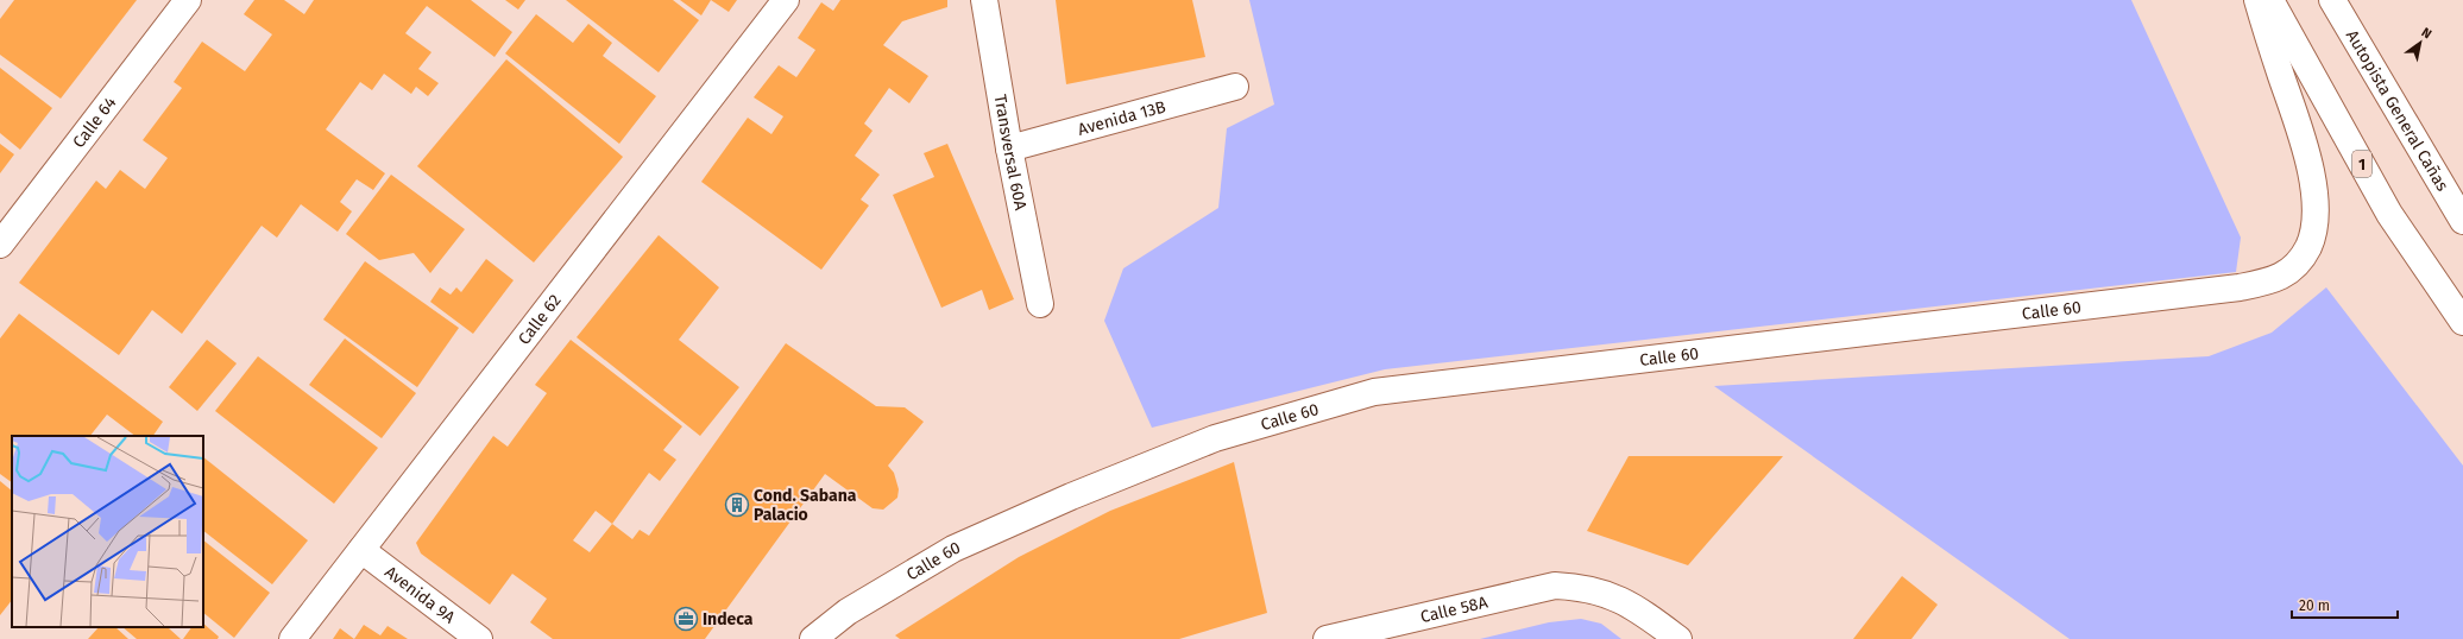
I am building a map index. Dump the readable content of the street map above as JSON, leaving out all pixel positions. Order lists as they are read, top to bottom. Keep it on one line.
{"streets":{"main road":["Autopista General Cañas","Avenida 13B","Calle 64","Transversal 60A","1","Calle 60","Calle 62","Avenida 9A","Calle 58A"]},"crossings":[["Avenida 13B","Transversal 60A"],["Calle 62","Avenida 9A"]],"places":{"building":["Cond. Sabana Palacio"],"office":["Indeca"]},"scale_bar":"20 m","north":"top right"}
